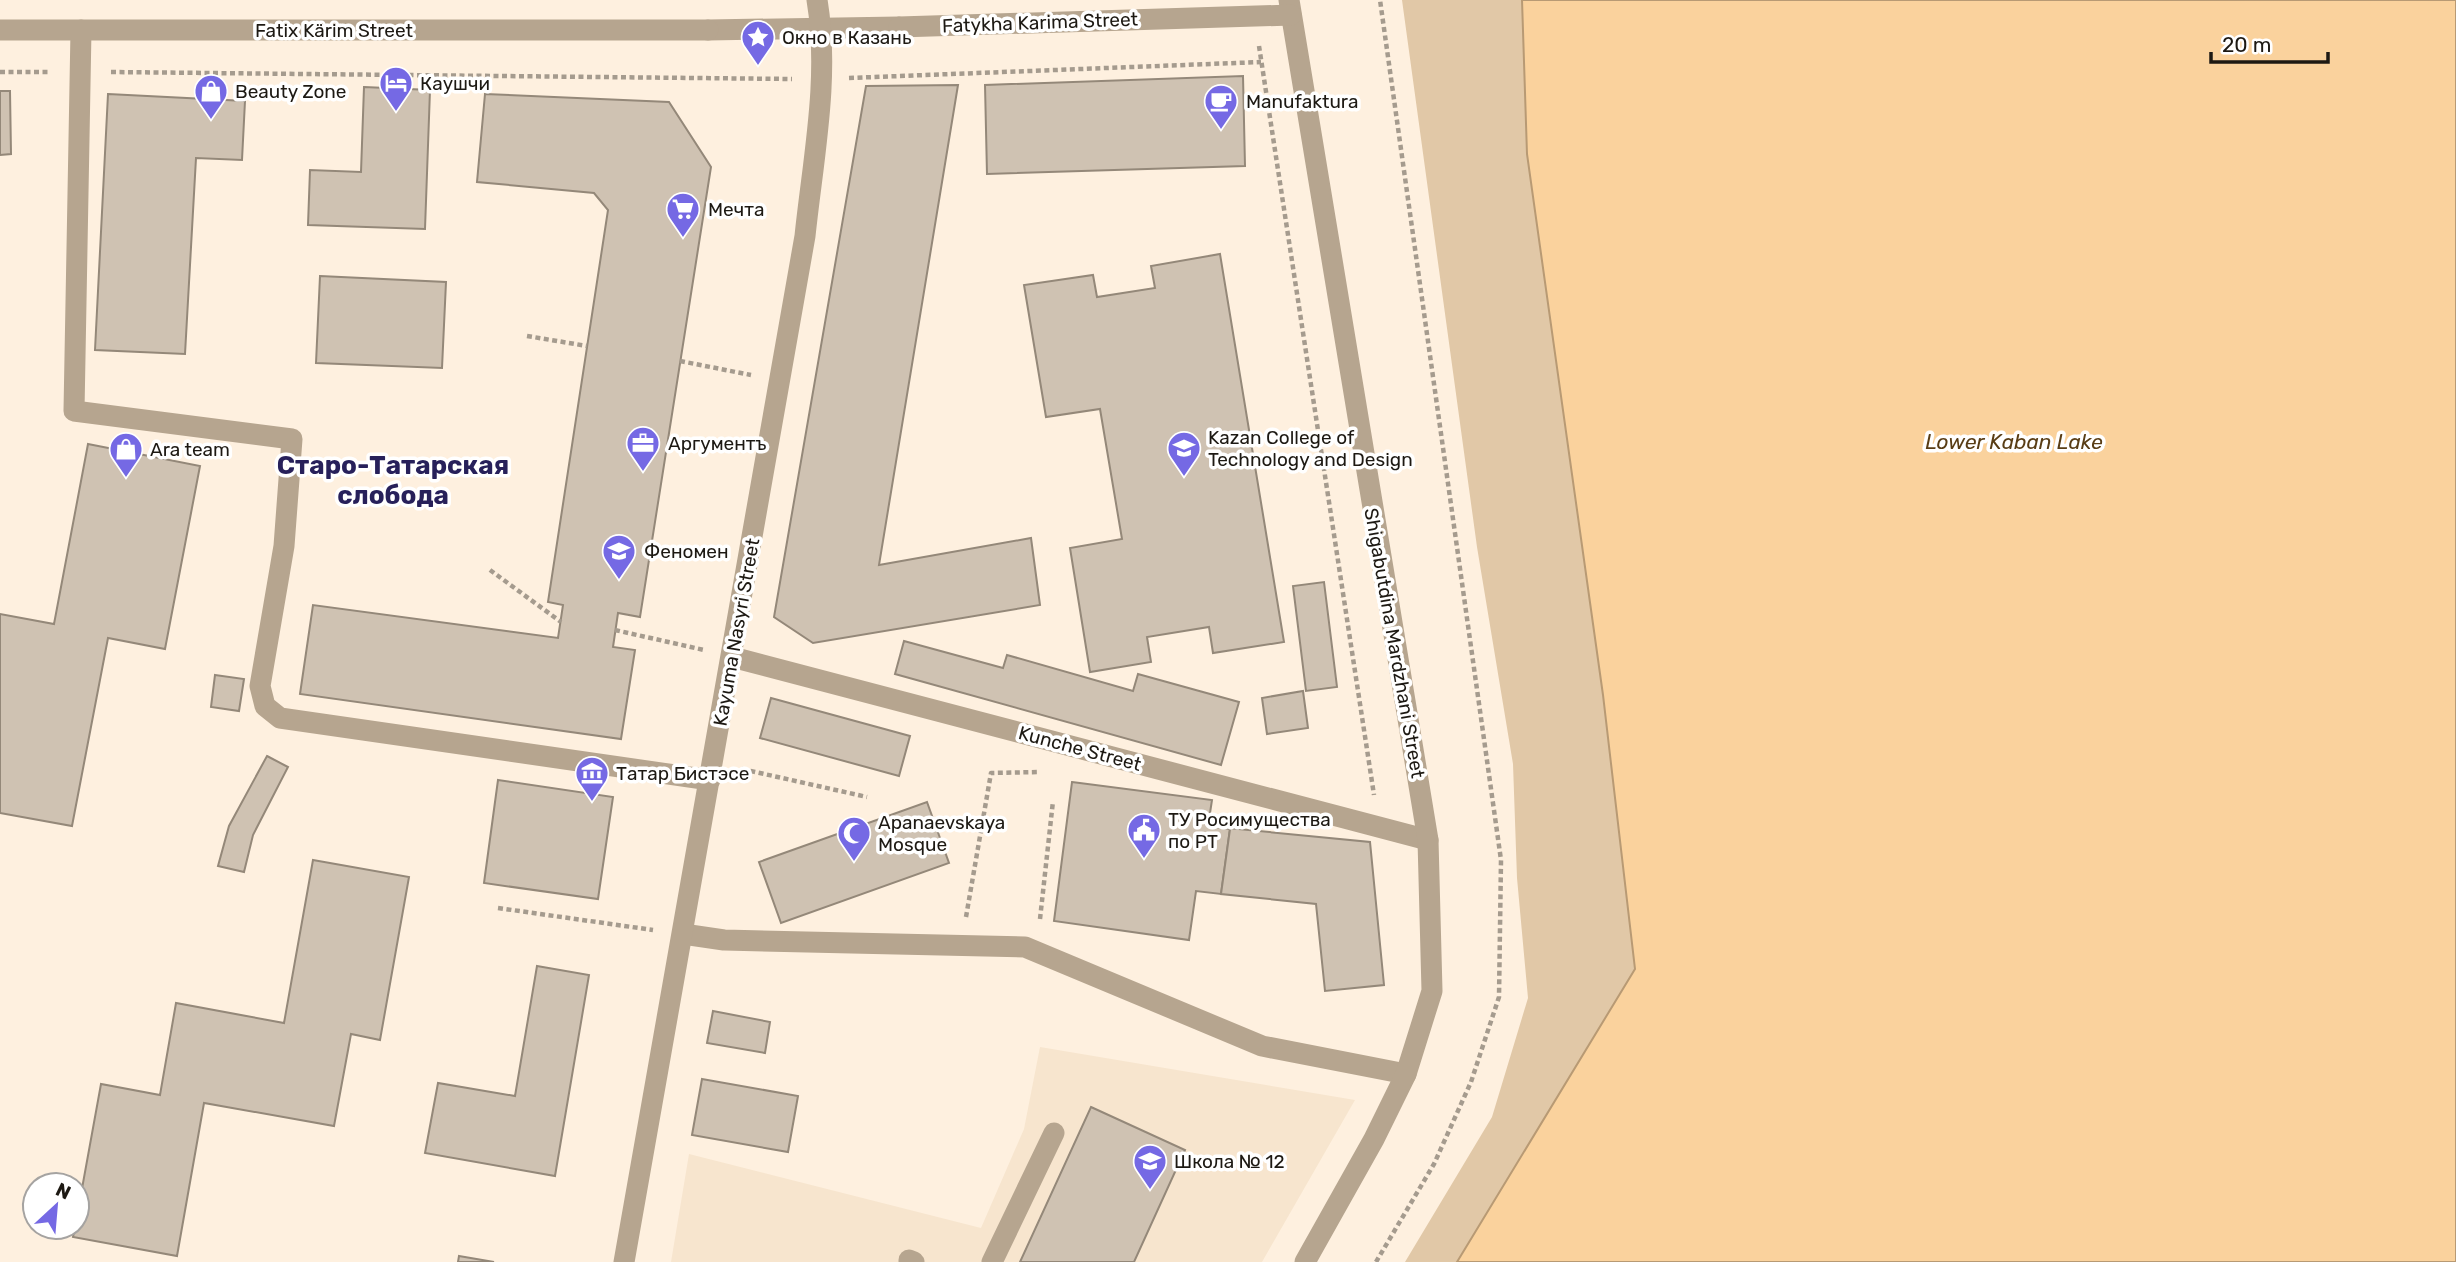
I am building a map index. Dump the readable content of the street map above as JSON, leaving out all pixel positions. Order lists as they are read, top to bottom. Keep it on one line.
{"streets":{"street":["Fatykha Karima Street","Kayuma Nasyri Street","Shigabutdina Mardzhani Street","Kunche Street"]},"crossings":[["Fatykha Karima Street","Kayuma Nasyri Street"],["Fatykha Karima Street","Shigabutdina Mardzhani Street"],["Kayuma Nasyri Street","Kunche Street"],["Shigabutdina Mardzhani Street","Kunche Street"]],"districts":["Старо-Татарская слобода"],"water":["Lower Kaban Lake"],"places":{"place":["Окно в Казань"],"hotel":["Каушчи"],"shop":["Beauty Zone","Ara team"],"cafe":["Manufaktura"],"supermarket":["Мечта"],"office":["Аргументъ"],"school or university":["Kazan College of Technology and Design","Феномен","Школа № 12"],"museum":["Татар Бистэсе"],"public building":["ТУ Росимущества по РТ"],"mosque":["Apanaevskaya Mosque"]},"scale_bar":"20 m","north":"top right"}
